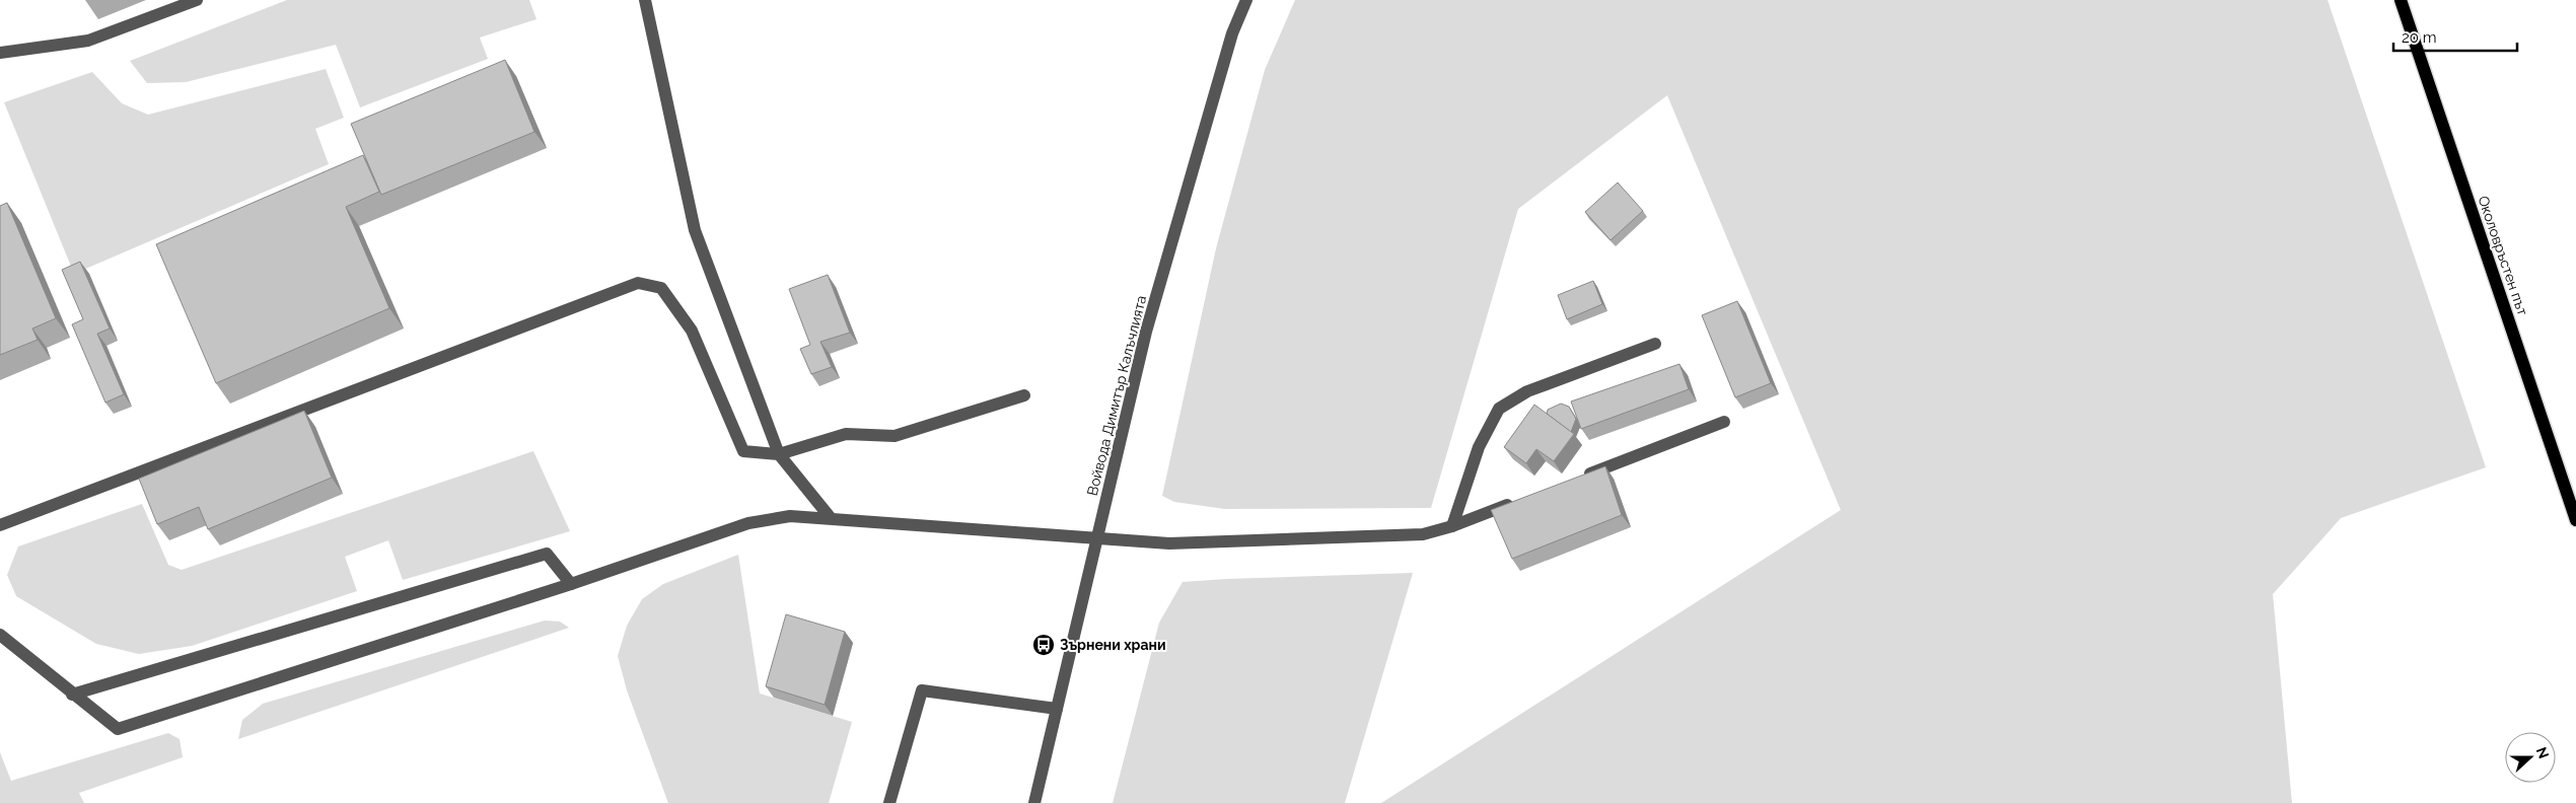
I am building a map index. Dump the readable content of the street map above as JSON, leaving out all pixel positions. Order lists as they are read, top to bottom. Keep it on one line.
{"streets":{"main road":["Околовръстен път"],"street":["Войвода Димитър Калъчлията"]},"places":{"bus stop":["Зърнени храни"]},"scale_bar":"20 m","north":"right"}
